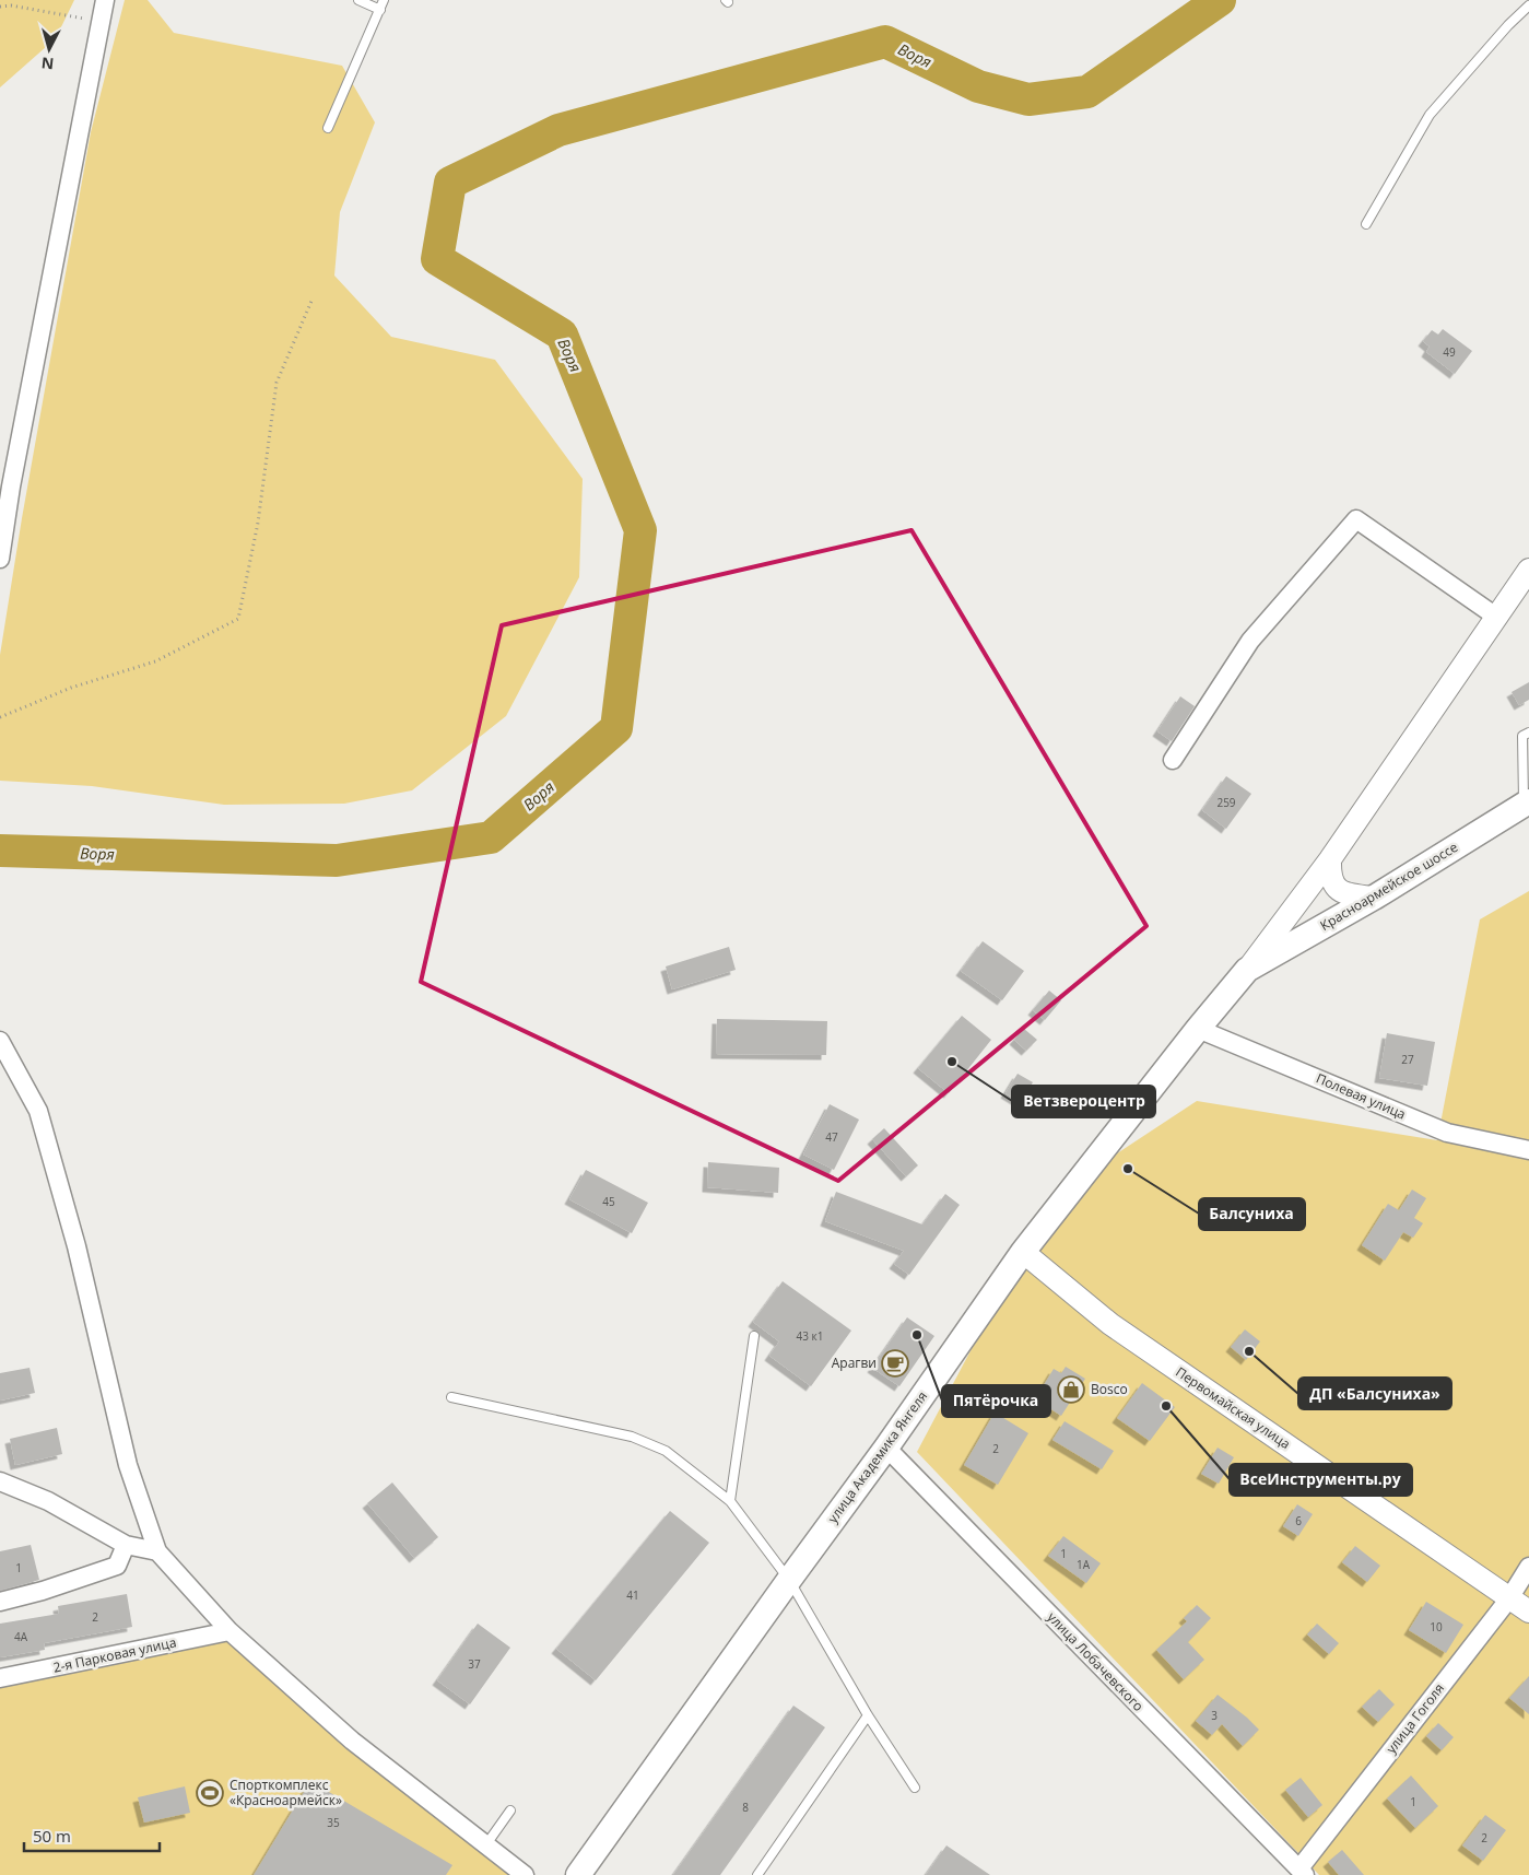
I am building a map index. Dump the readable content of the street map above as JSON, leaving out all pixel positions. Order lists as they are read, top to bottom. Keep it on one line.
{"streets":{"main road":["Красноармейское шоссе","улица Академика Янгеля"],"street":["Полевая улица","Первомайская улица","2-я Парковая улица","улица Лобачевского","улица Гоголя"]},"crossings":[["Красноармейское шоссе","улица Академика Янгеля"],["Полевая улица","улица Академика Янгеля"],["Первомайская улица","улица Академика Янгеля"],["Первомайская улица","улица Гоголя"],["улица Академика Янгеля","улица Лобачевского"],["улица Лобачевского","улица Гоголя"]],"water":["Воря"],"places":{"other":["Ветзвероцентр","Балсуниха","Пятёрочка","ДП «Балсуниха»","ВсеИнструменты.ру"],"cafe":["Арагви"],"shop":["Bosco"],"sports":["Спорткомплекс «Красноармейск»"]},"house_numbers":["49","259","27","47","45","43 к1","2","6","1","1А","1","41","2","10","4А","37","3","1","8","35","2"],"scale_bar":"50 m","north":"bottom"}
